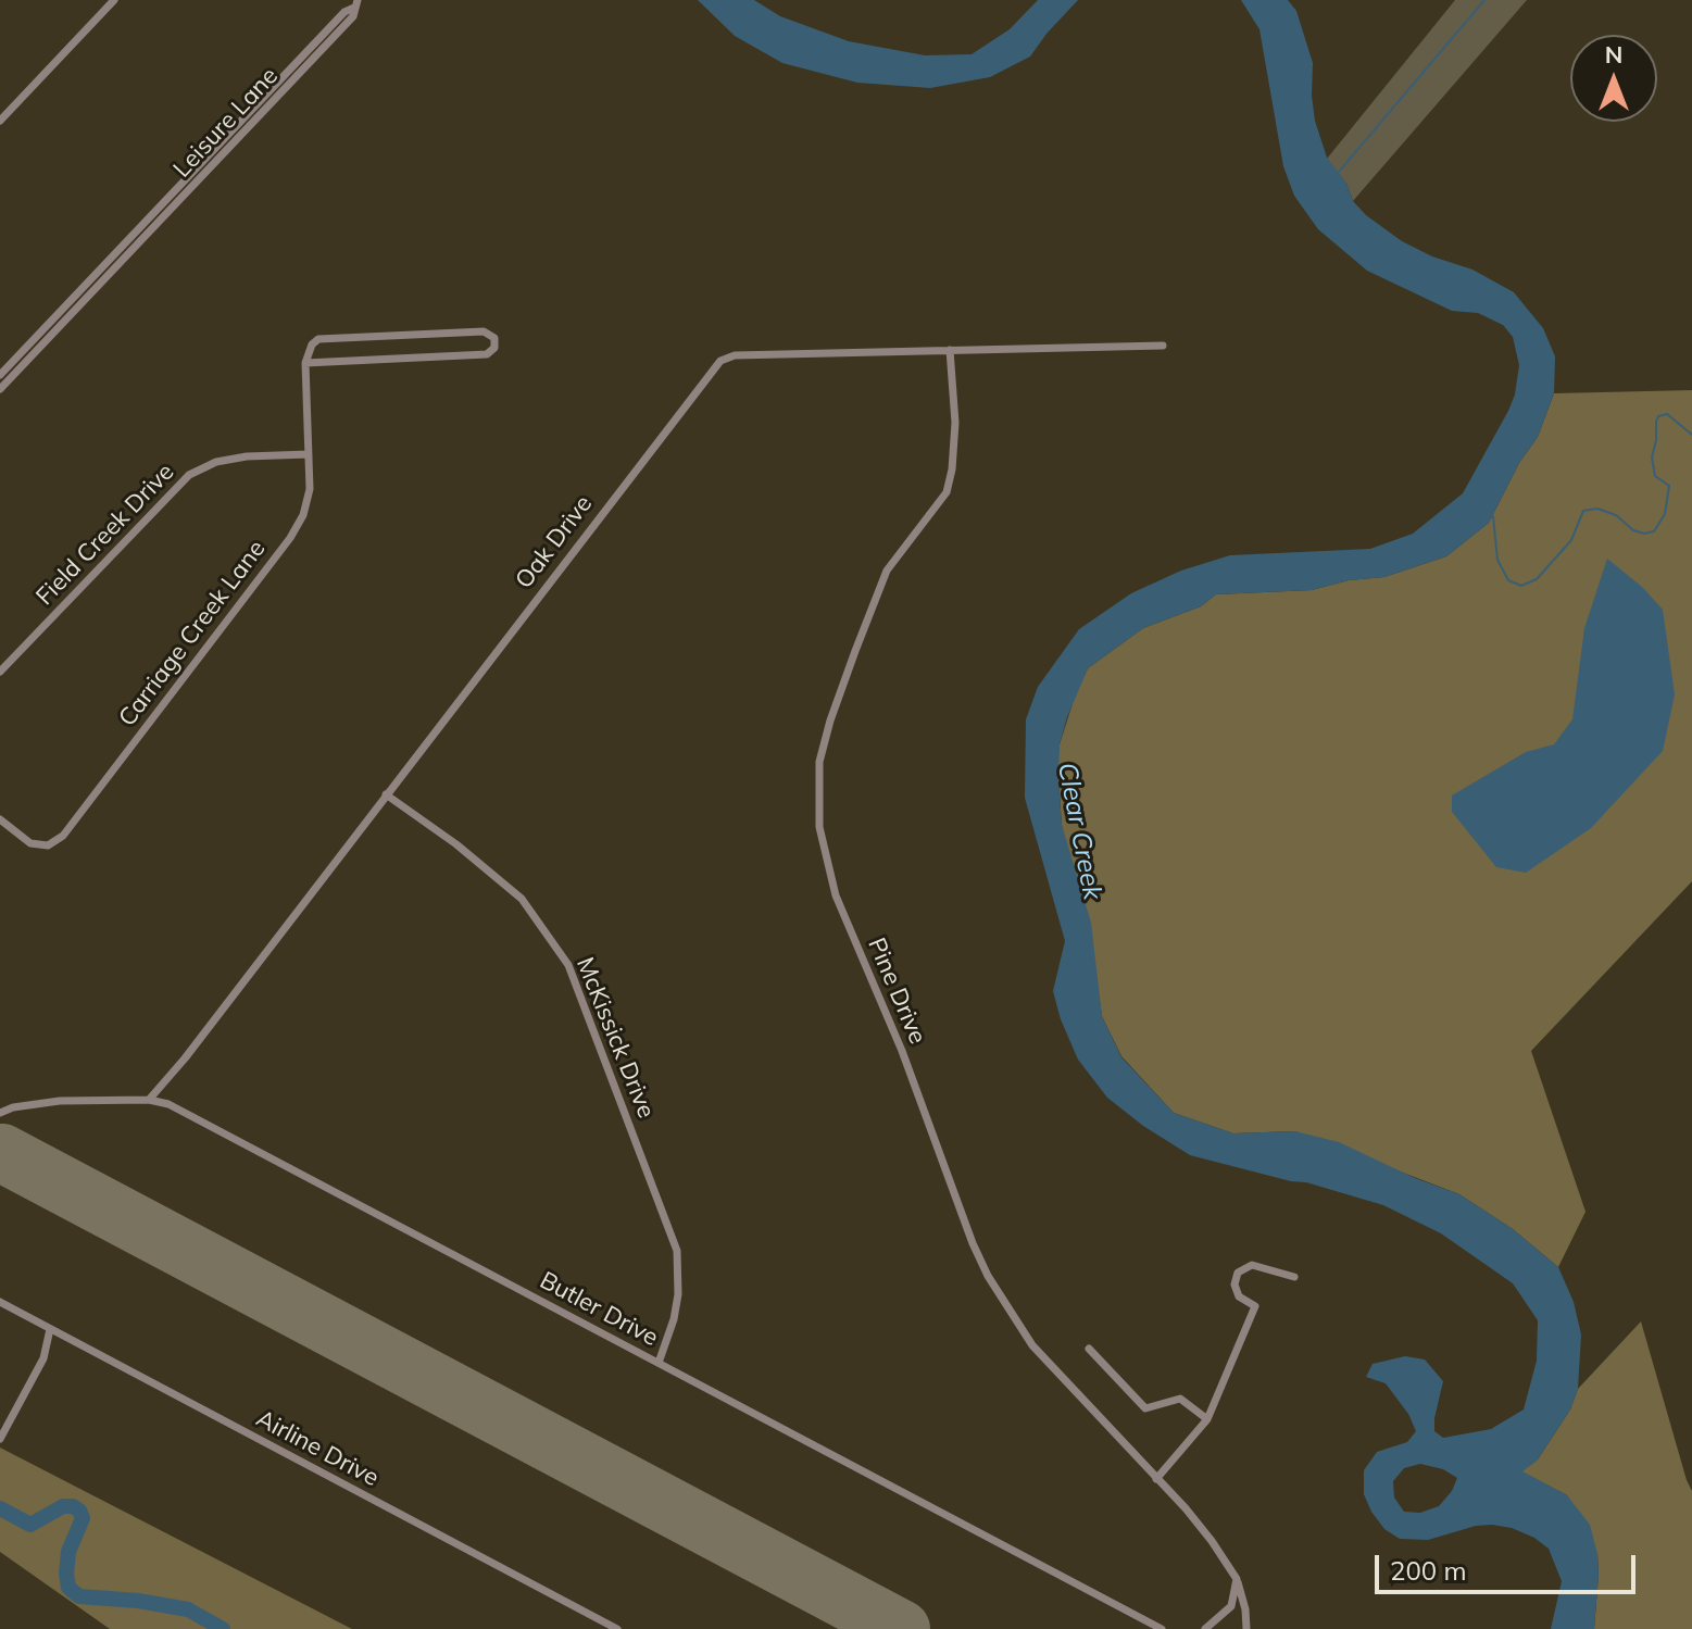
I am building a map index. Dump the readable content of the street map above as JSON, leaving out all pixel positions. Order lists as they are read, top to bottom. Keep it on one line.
{"streets":{"street":["Leisure Lane","Field Creek Drive","Oak Drive","Carriage Creek Lane","Pine Drive","McKissick Drive","Butler Drive","Airline Drive"]},"crossings":[["Field Creek Drive","Carriage Creek Lane"],["Oak Drive","Pine Drive"],["Oak Drive","McKissick Drive"],["Oak Drive","Butler Drive"],["McKissick Drive","Butler Drive"]],"water":["Clear Creek"],"scale_bar":"200 m","north":"top"}
